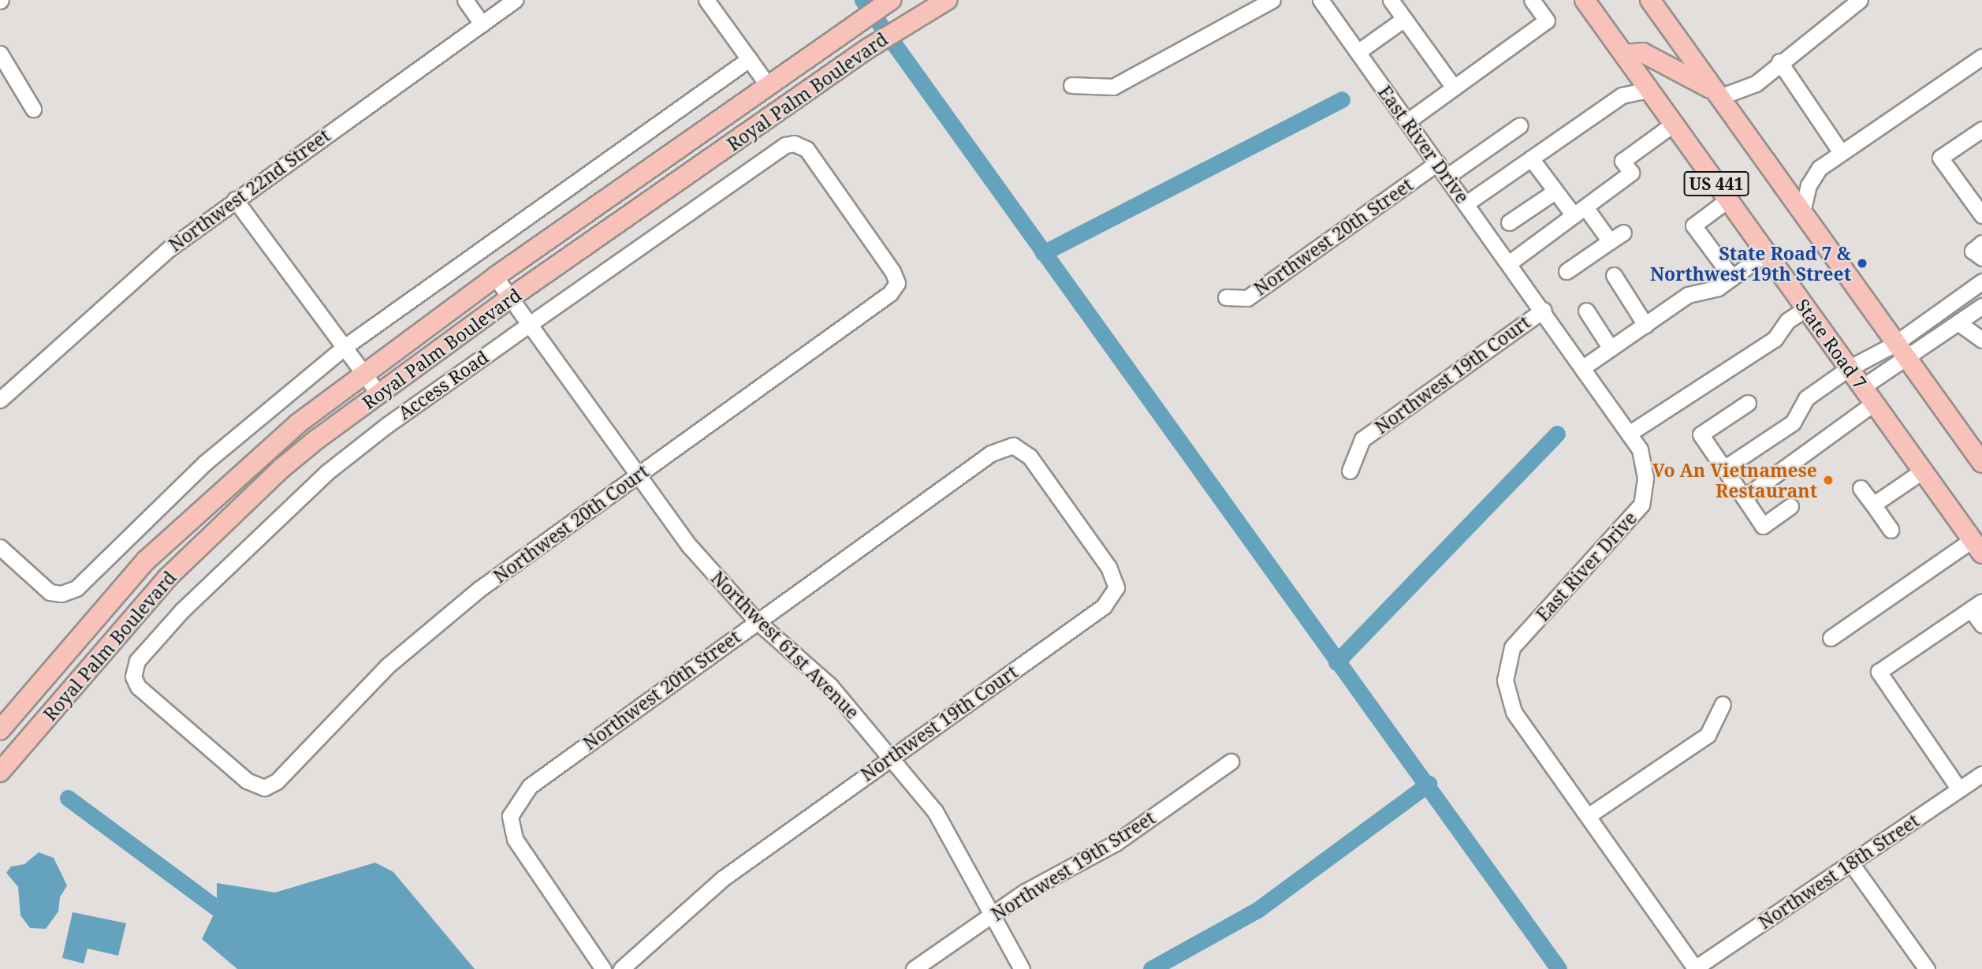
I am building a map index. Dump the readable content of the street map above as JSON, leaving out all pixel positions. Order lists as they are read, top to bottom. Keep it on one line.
{"streets":{"main road":["Royal Palm Boulevard","US 441","State Road 7"],"street":["East River Drive","Northwest 22nd Street","Northwest 20th Street","Northwest 19th Court","Access Road","Northwest 20th Court","Northwest 61st Avenue","Northwest 19th Street","Northwest 18th Street"]},"crossings":[["Royal Palm Boulevard","Northwest 61st Avenue"],["East River Drive","Northwest 20th Street"],["East River Drive","Northwest 19th Court"],["East River Drive","Northwest 18th Street"],["Northwest 20th Street","Northwest 19th Court"],["Northwest 20th Street","Northwest 61st Avenue"],["Northwest 19th Court","Northwest 61st Avenue"],["Access Road","Northwest 20th Court"],["Access Road","Northwest 61st Avenue"],["Northwest 20th Court","Northwest 61st Avenue"],["Northwest 61st Avenue","Northwest 19th Street"]],"places":["State Road 7 & Northwest 19th Street","Vo An Vietnamese Restaurant"]}
